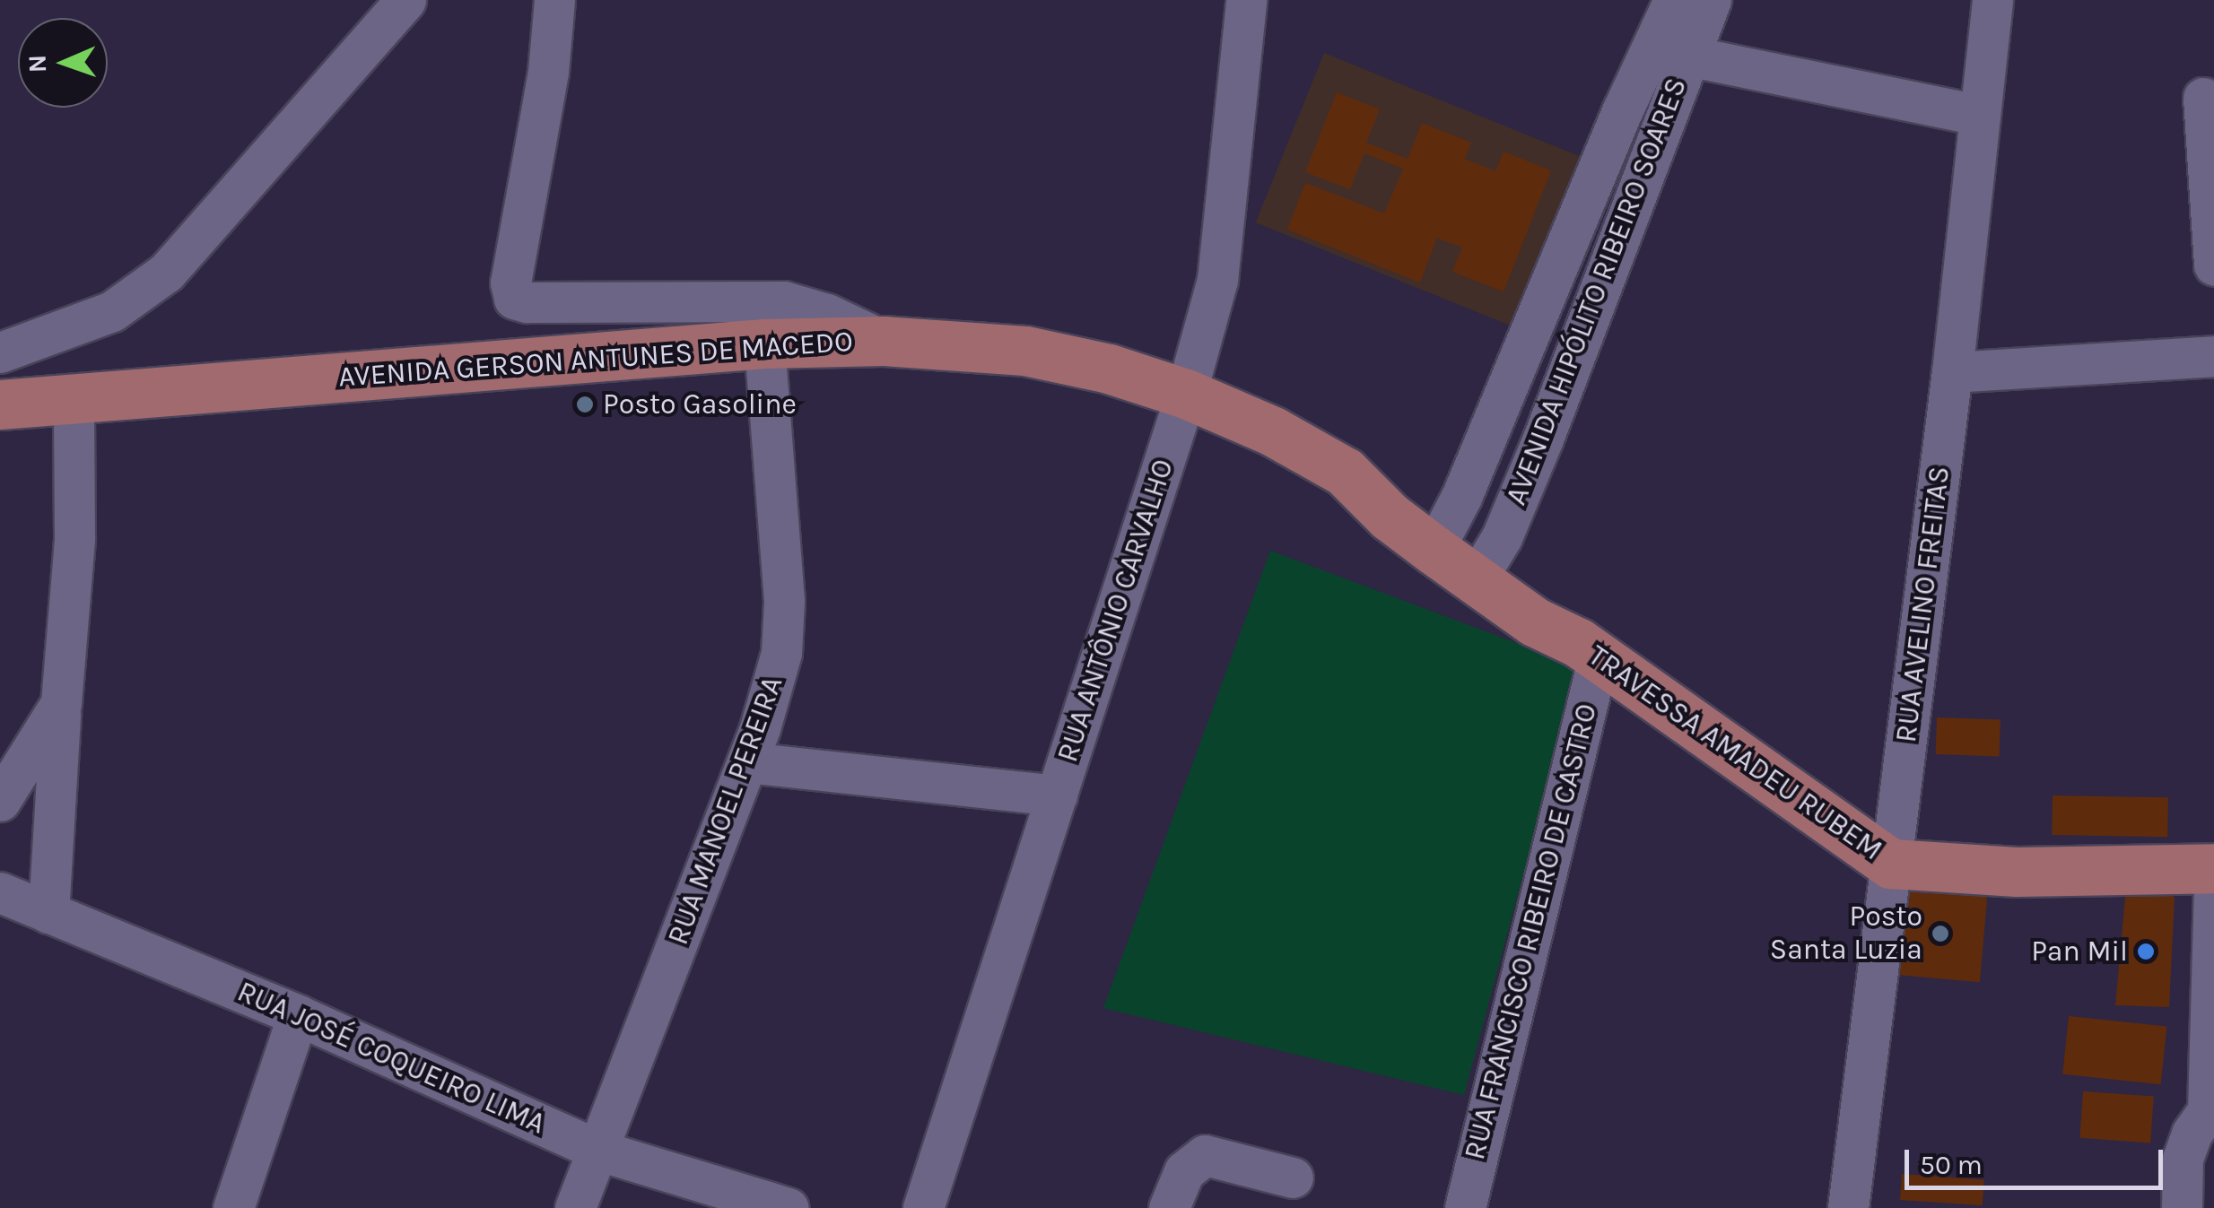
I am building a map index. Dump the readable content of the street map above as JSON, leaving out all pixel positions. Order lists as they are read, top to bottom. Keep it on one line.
{"streets":{"main road":["AVENIDA GERSON ANTUNES DE MACEDO","TRAVESSA AMADEU RUBEM"],"street":["AVENIDA HIPÓLITO RIBEIRO SOARES","RUA AVELINO FREITAS","RUA ANTÔNIO CARVALHO","RUA MANOEL PEREIRA","RUA FRANCISCO RIBEIRO DE CASTRO","RUA JOSÉ COQUEIRO LIMA"]},"crossings":[["AVENIDA HIPÓLITO RIBEIRO SOARES","AVENIDA GERSON ANTUNES DE MACEDO"],["AVENIDA HIPÓLITO RIBEIRO SOARES","TRAVESSA AMADEU RUBEM"],["AVENIDA GERSON ANTUNES DE MACEDO","RUA ANTÔNIO CARVALHO"],["AVENIDA GERSON ANTUNES DE MACEDO","TRAVESSA AMADEU RUBEM"],["AVENIDA GERSON ANTUNES DE MACEDO","RUA MANOEL PEREIRA"],["RUA AVELINO FREITAS","TRAVESSA AMADEU RUBEM"],["TRAVESSA AMADEU RUBEM","RUA FRANCISCO RIBEIRO DE CASTRO"],["RUA MANOEL PEREIRA","RUA JOSÉ COQUEIRO LIMA"]],"places":["Posto Gasoline","Posto Santa Luzia","Pan Mil"],"scale_bar":"50 m","north":"left"}
